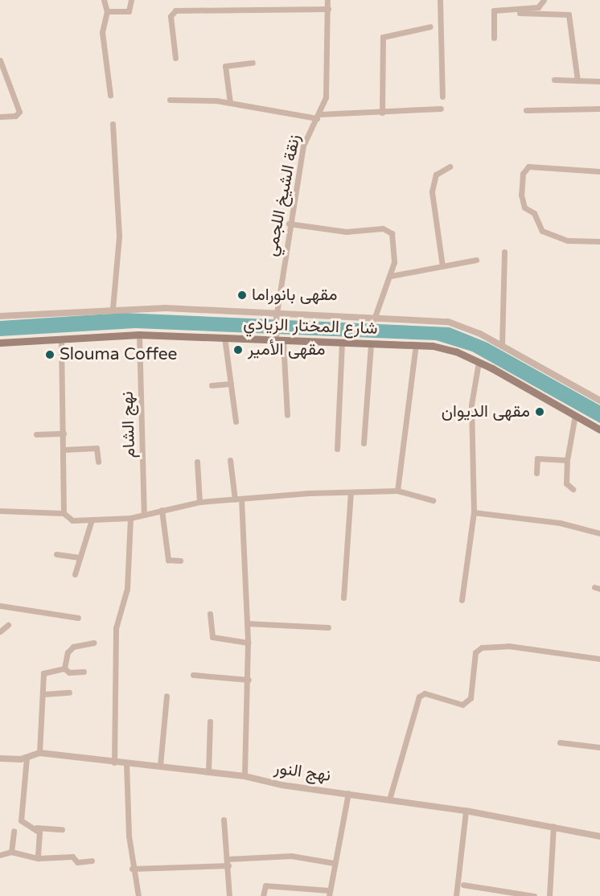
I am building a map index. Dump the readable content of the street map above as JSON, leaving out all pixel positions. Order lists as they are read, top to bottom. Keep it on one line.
{"streets":{"main road":["شارع المختار الزيادي"],"street":["زنقة الشيخ اللجمي","نهج الشام","نهج النور"]},"crossings":[["شارع المختار الزيادي","نهج الشام"]],"places":["مقهى بانوراما","مقهى الأمير","Slouma Coffee","مقهى الديوان"]}
